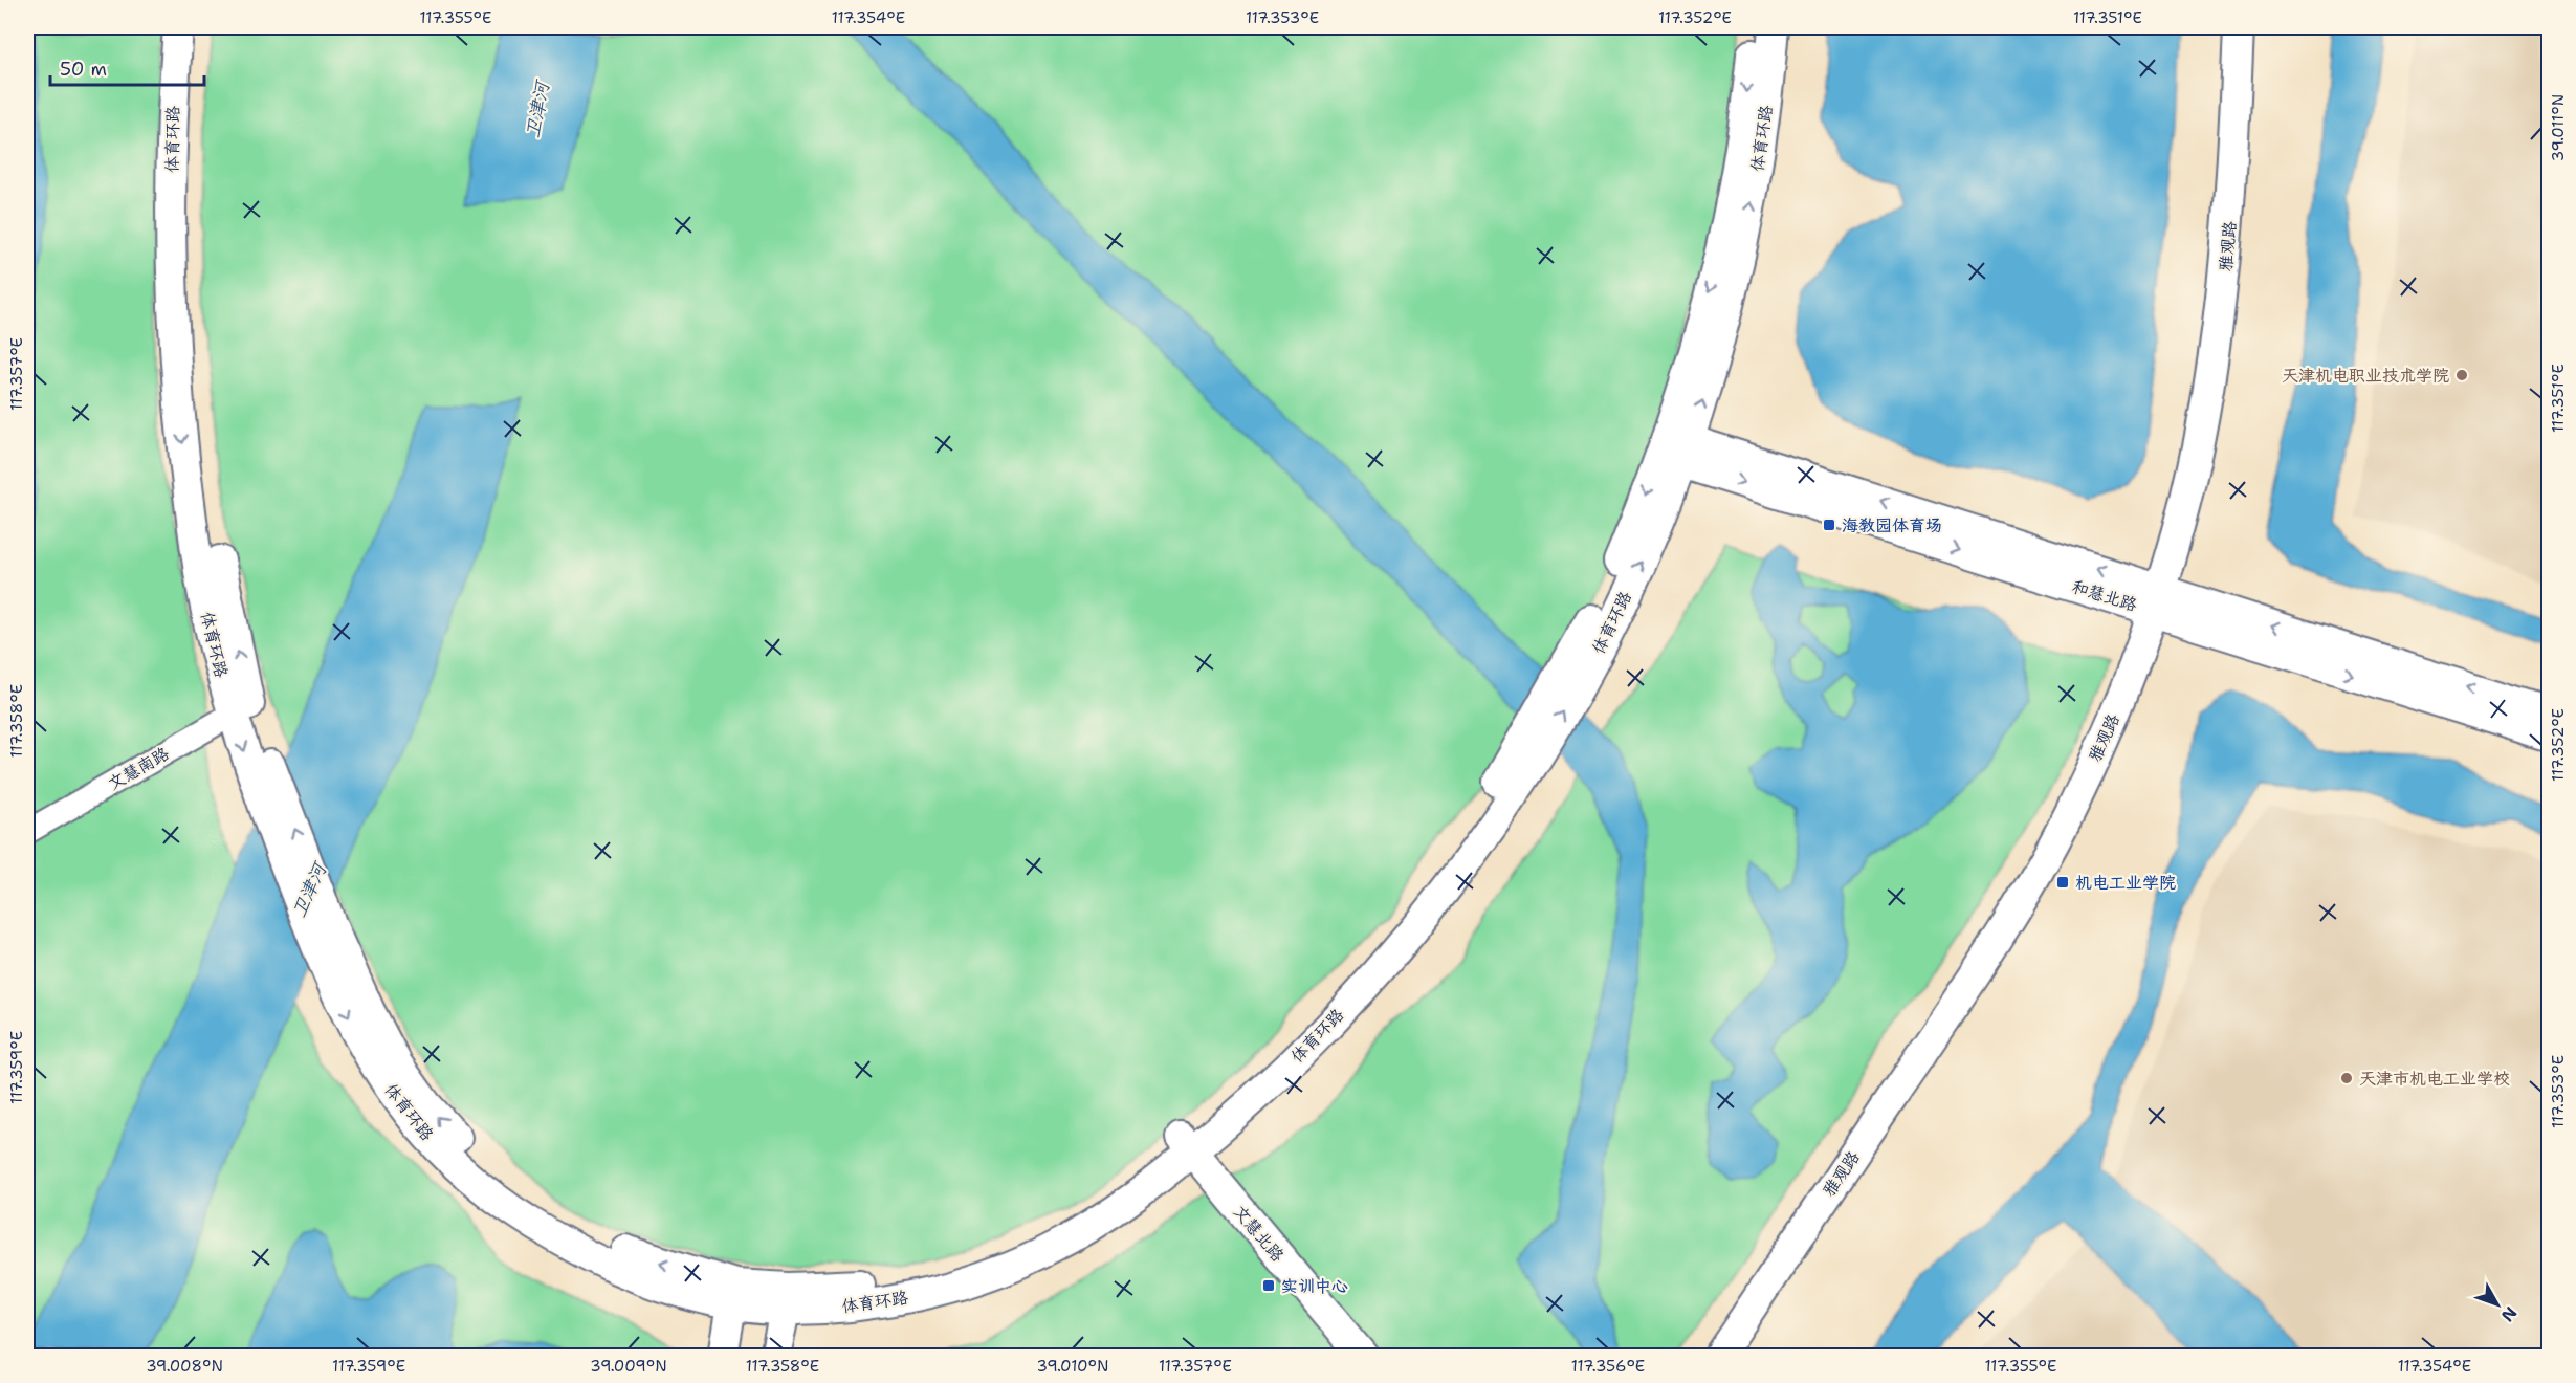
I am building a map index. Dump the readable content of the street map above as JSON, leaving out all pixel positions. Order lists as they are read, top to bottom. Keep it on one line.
{"streets":{"main road":["体育环路","雅观路","和慧北路","文慧北路"],"street":["文慧南路"]},"crossings":[["体育环路","和慧北路"],["体育环路","文慧南路"],["体育环路","文慧北路"],["雅观路","和慧北路"]],"water":["卫津河"],"places":{"other":["天津机电职业技术学院","天津市机电工业学校"],"transit":["海教园体育场","机电工业学院","实训中心"]},"scale_bar":"50 m","north":"bottom right","coordinates":["117.355°E","117.354°E","117.353°E","117.352°E","117.351°E","39.011°N","117.357°E","117.358°E","117.359°E","39.008°N","39.009°N","39.010°N","117.356°E"]}
